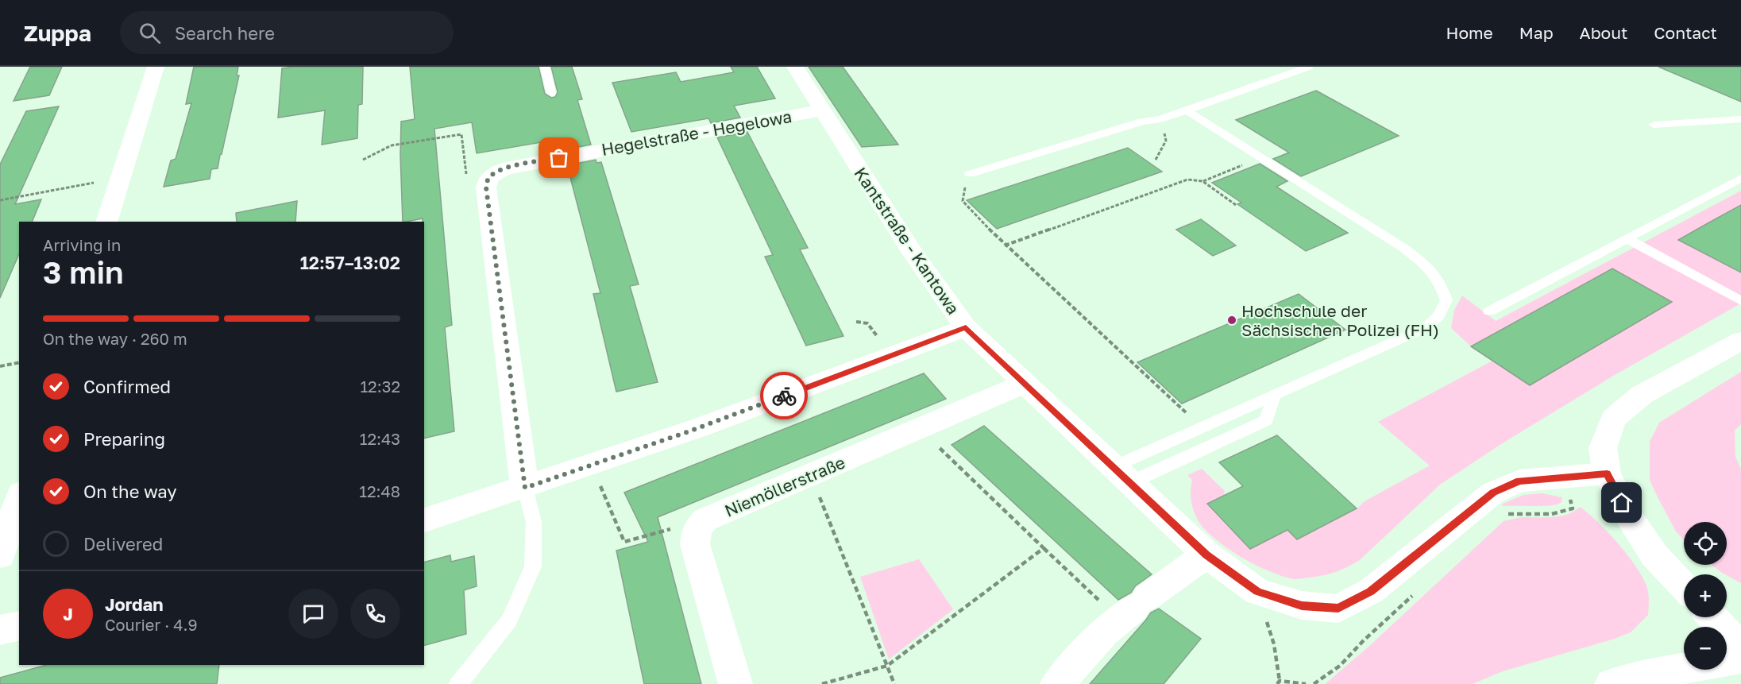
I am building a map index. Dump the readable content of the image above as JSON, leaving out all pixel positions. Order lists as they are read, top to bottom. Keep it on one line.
{"streets":{"street":["Hegelstraße - Hegelowa","Kantstraße - Kantowa","Niemöllerstraße"]},"crossings":[["Hegelstraße - Hegelowa","Kantstraße - Kantowa"],["Kantstraße - Kantowa","Niemöllerstraße"]],"places":["Hochschule der Sächsischen Polizei (FH)"],"page":{"header":"Zuppa","search":"Search here","nav":["Home","Map","About","Contact"],"heading":["3 min","Arriving in","12:57–13:02"],"panel":["Jordan","Courier · 4.9"],"bar":"On the way · 260 m","list":[["Confirmed","12:32"],["Preparing","12:43"],["On the way","12:48"],"Delivered"],"map_buttons":["+","−"],"round":"J"}}
